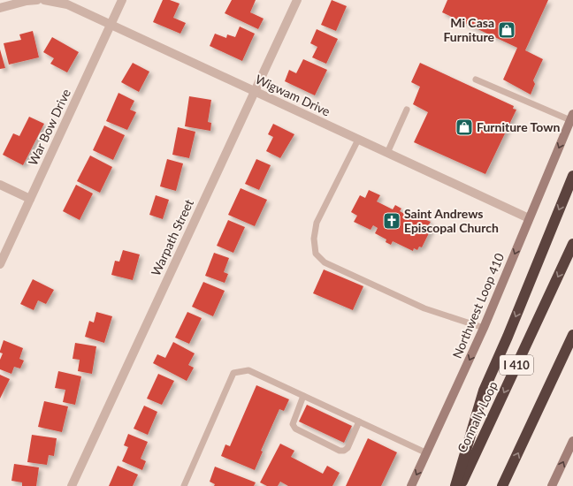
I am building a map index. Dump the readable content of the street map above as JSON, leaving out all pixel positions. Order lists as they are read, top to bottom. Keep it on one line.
{"streets":{"highway":["I 410","Connally Loop"],"main road":["Northwest Loop 410"],"street":["Wigwam Drive","War Bow Drive","Warpath Street"]},"crossings":[["Wigwam Drive","War Bow Drive"],["Wigwam Drive","Warpath Street"],["Wigwam Drive","Northwest Loop 410"]],"one_way":["Northwest Loop 410"],"places":{"shop":["Mi Casa Furniture","Furniture Town"],"church":["Saint Andrews Episcopal Church"]}}
